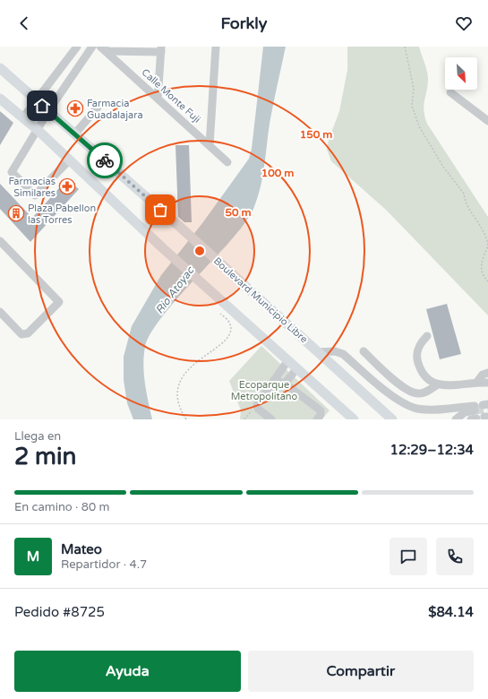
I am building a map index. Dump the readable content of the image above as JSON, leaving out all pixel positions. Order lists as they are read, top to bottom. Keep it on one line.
{"streets":{"main road":["Boulevard Municipio Libre"],"street":["Calle Monte Fuji"]},"water":["Río Atoyac"],"parks":["Ecoparque Metropolitano"],"places":{"pharmacy":["Farmacia Guadalajara","Farmacias Similares"],"building":["Plaza Pabellon las Torres"]},"north":"bottom right","page":{"header":"Forkly","heading":["2 min","Llega en","12:29–12:34"],"panel":["Mateo","Repartidor · 4.7","Pedido #8725","$84.14"],"bar":"En camino · 80 m","round":"M","buttons":["Ayuda","Compartir"]},"rings":["150 m","100 m","50 m"]}
